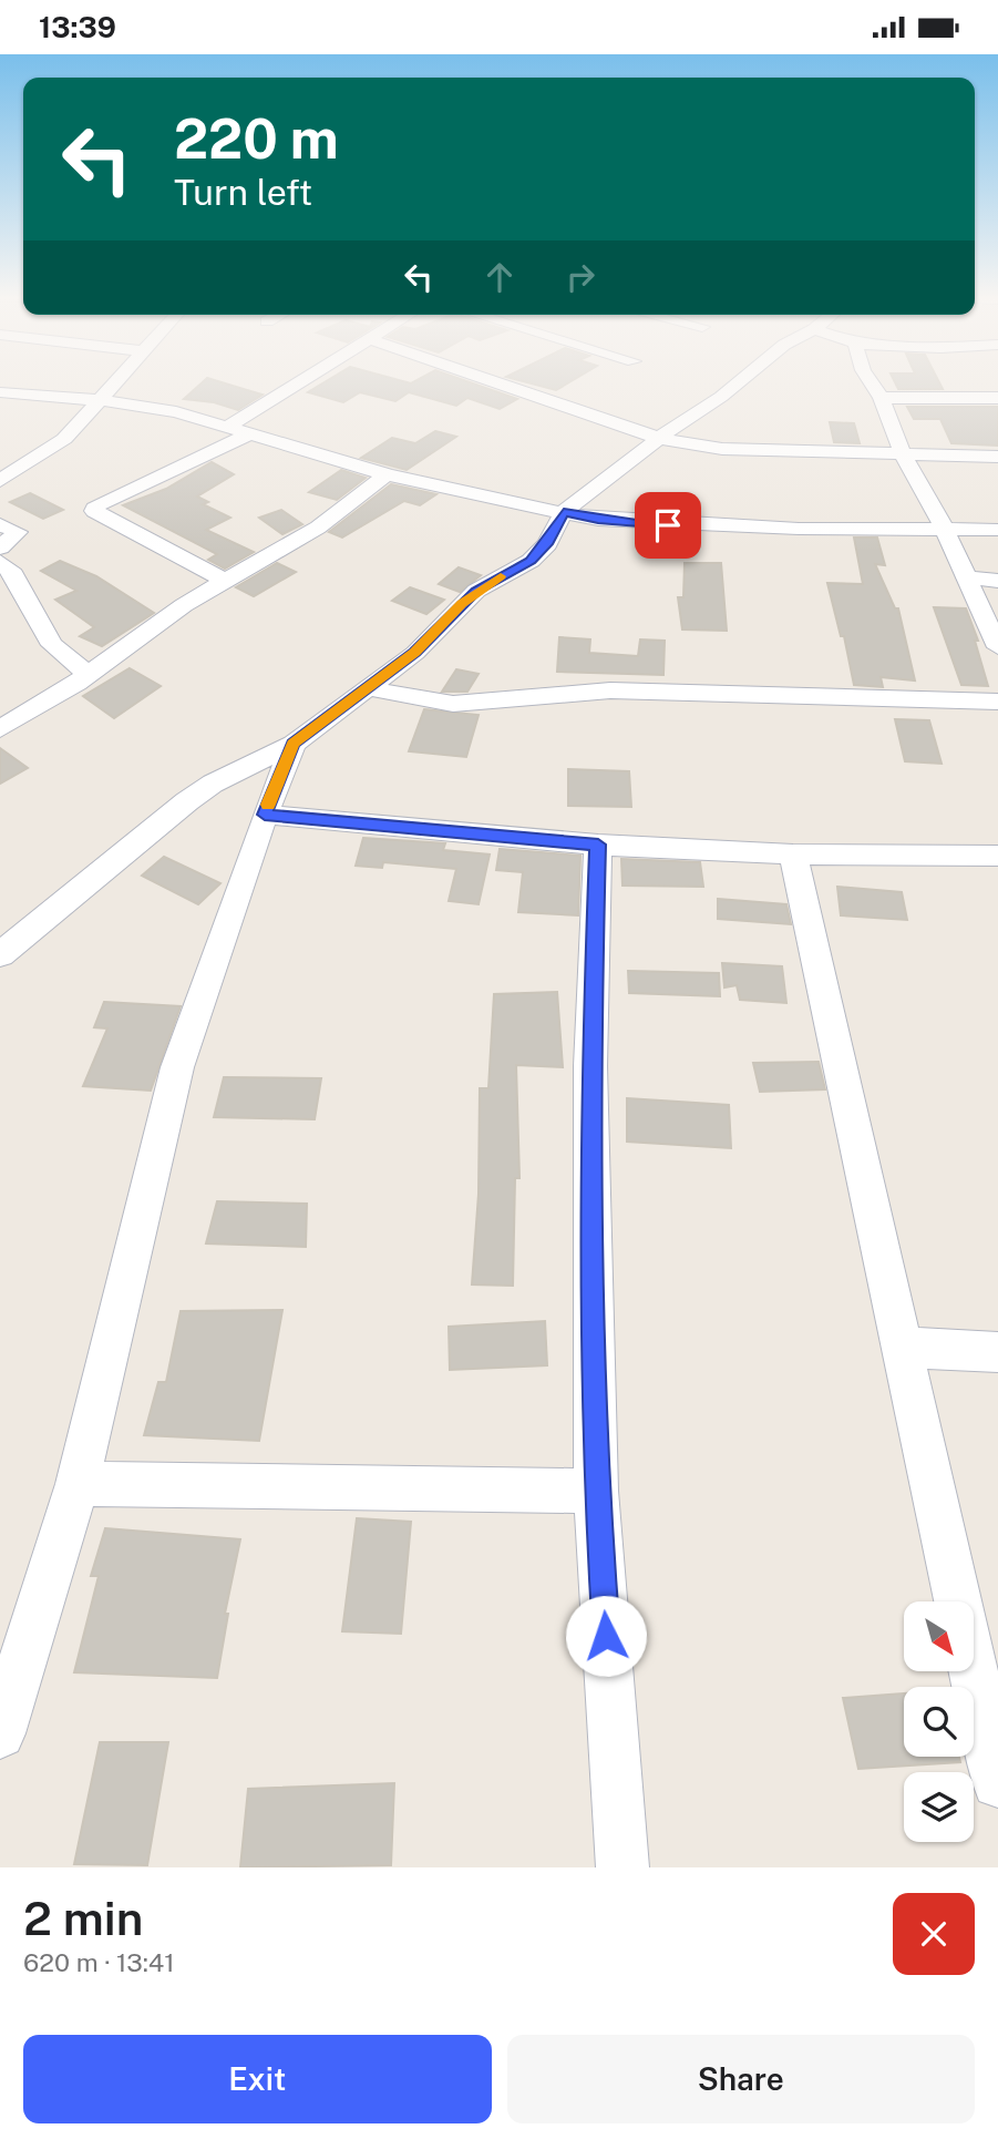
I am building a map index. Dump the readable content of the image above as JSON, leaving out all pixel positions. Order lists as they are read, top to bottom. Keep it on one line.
{"north":"bottom right","page":{"status":"13:39","turn":["220 m","Turn left"],"heading":["2 min","620 m · 13:41"],"buttons":["Exit","Share"]}}
